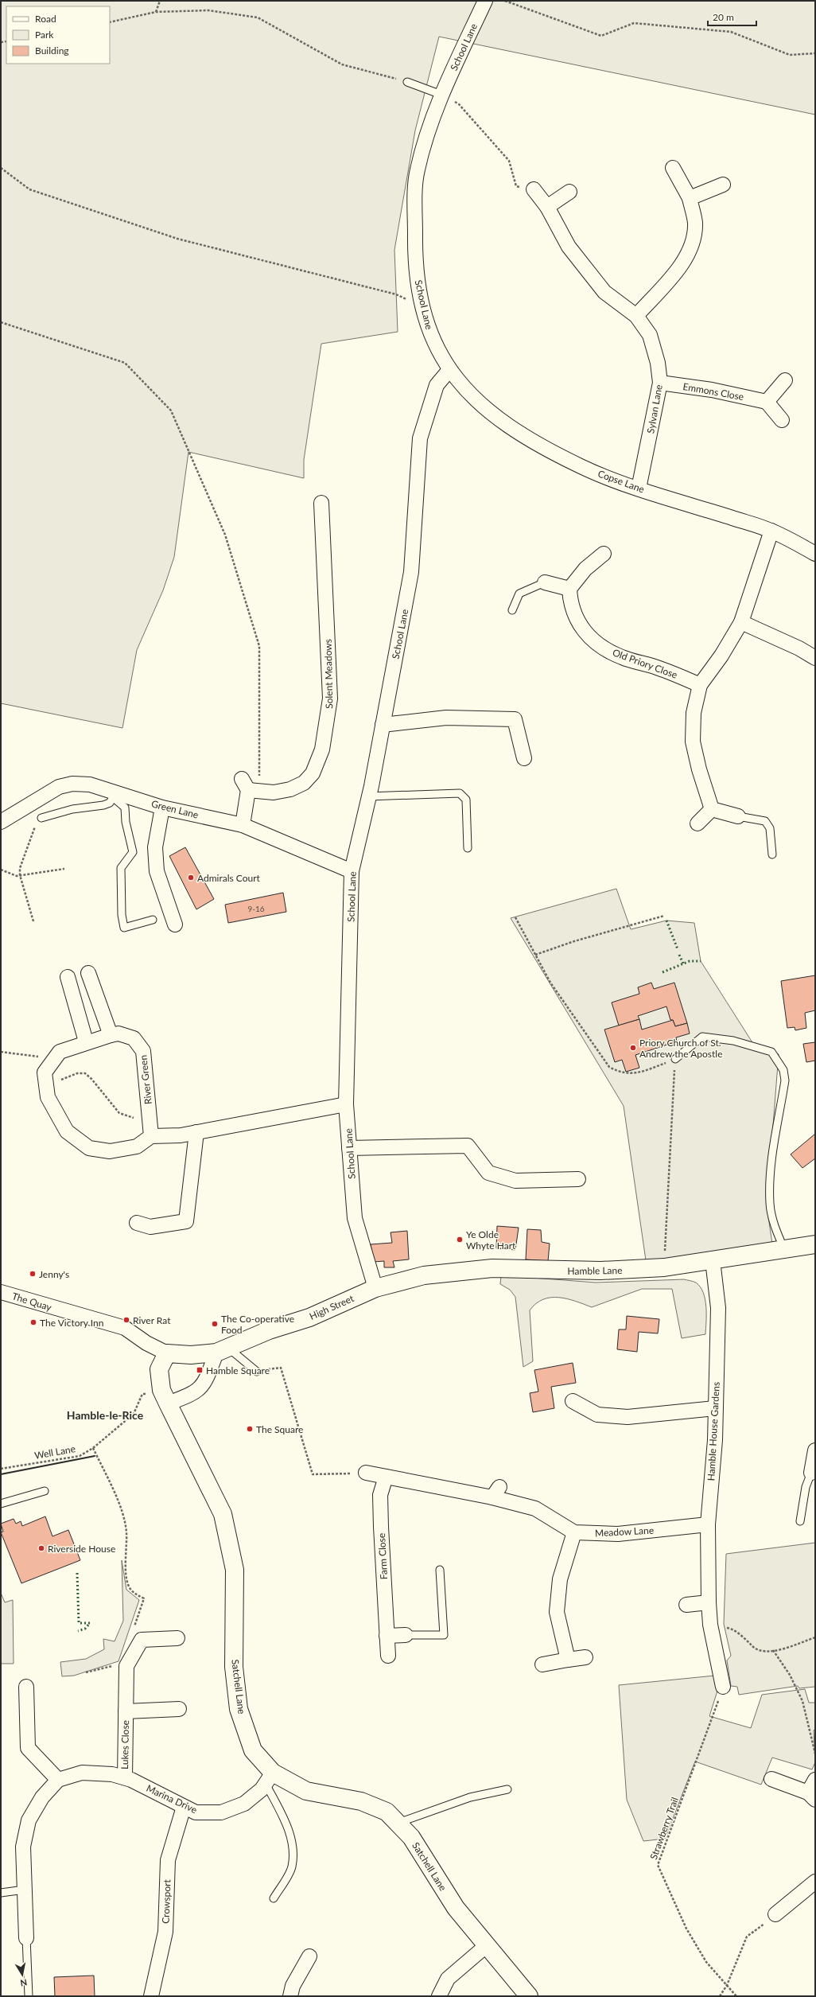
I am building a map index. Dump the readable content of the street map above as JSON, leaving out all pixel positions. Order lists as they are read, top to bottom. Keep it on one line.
{"streets":{"street":["School Lane","Emmons Close","Sylvan Lane","Copse Lane","Old Priory Close","Solent Meadows","Green Lane","River Green","Hamble Lane","The Quay","High Street","Hamble House Gardens","Meadow Lane","Farm Close","Satchell Lane","Lukes Close","Marina Drive","Crowsport"],"path":["Well Lane","Strawberry Trail"]},"crossings":[["School Lane","Copse Lane"],["School Lane","Green Lane"],["School Lane","Hamble Lane"],["School Lane","High Street"],["Emmons Close","Sylvan Lane"],["Sylvan Lane","Copse Lane"],["Hamble Lane","High Street"],["Hamble Lane","Hamble House Gardens"],["Hamble House Gardens","Meadow Lane"],["Hamble House Gardens","Strawberry Trail"],["Well Lane","Satchell Lane"],["Meadow Lane","Farm Close"],["Satchell Lane","Marina Drive"],["Lukes Close","Marina Drive"],["Marina Drive","Crowsport"]],"districts":["Hamble-le-Rice"],"places":{"other":["Admirals Court","Priory Church of St. Andrew the Apostle","Ye Olde Whyte Hart","Jenny's","River Rat","The Victory Inn","The Co-operative Food","The Square","Riverside House"],"transit":["Hamble Square"]},"house_numbers":["9-16"],"legend":["Road","Park","Building"],"scale_bar":"20 m","north":"bottom"}
